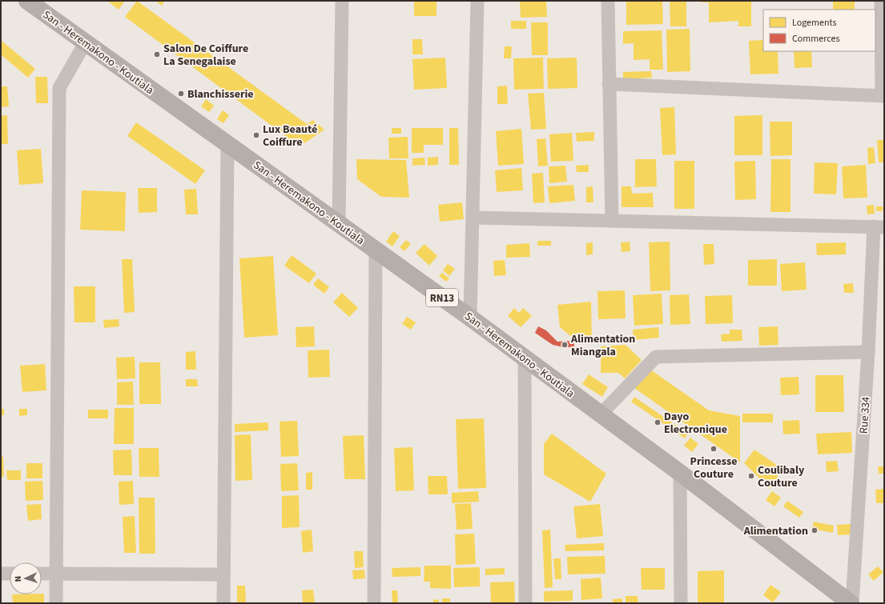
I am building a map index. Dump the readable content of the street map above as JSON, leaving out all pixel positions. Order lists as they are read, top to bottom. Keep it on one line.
{"streets":{"main road":["San - Heremakono - Koutiala","RN13"],"street":["Rue 334"]},"crossings":[["San - Heremakono - Koutiala","Rue 334"]],"places":["Salon De Coiffure La Senegalaise","Blanchisserie","Lux Beauté Coiffure","Alimentation Miangala","Dayo Electronique","Princesse Couture","Coulibaly Couture","Alimentation"],"legend":["Logements","Commerces"],"north":"left"}
